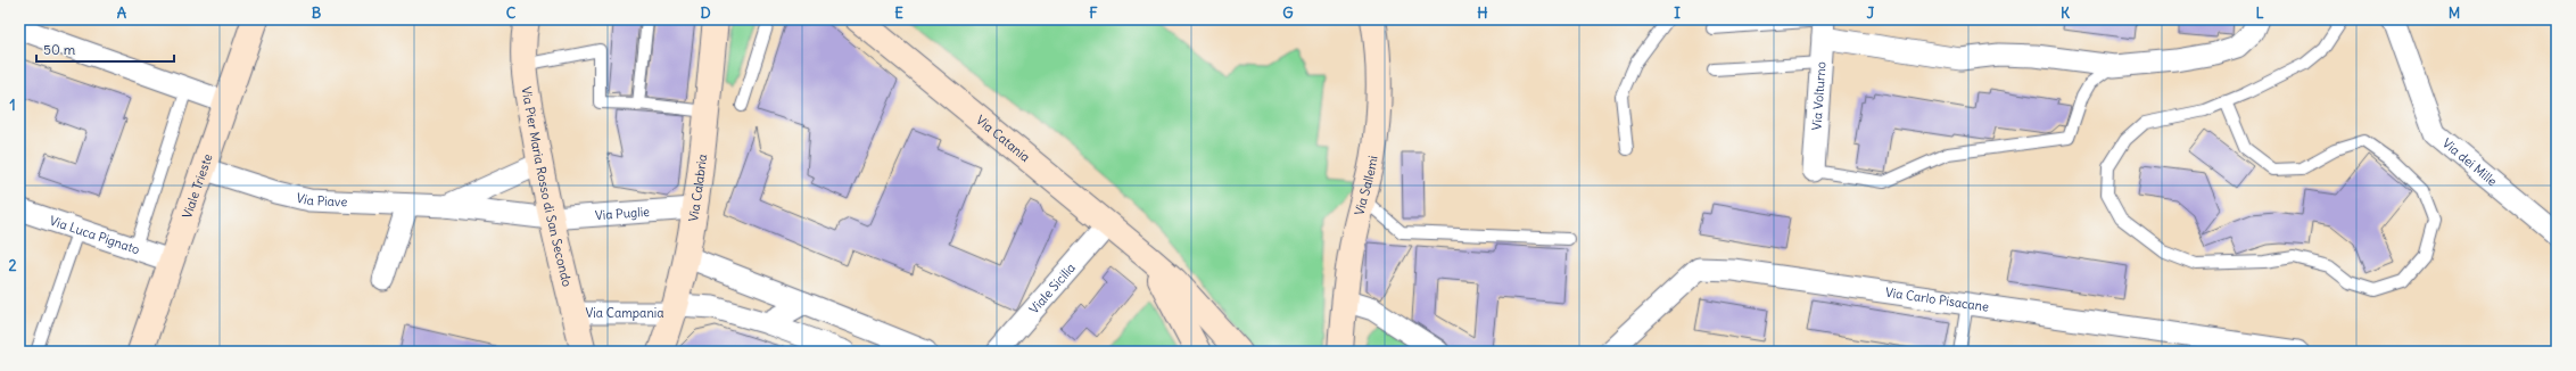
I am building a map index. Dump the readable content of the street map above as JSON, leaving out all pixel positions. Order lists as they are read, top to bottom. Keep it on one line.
{"streets":{"street":["Via Volturno","Via Catania","Via dei Mille","Viale Trieste","Via Sallemi","Via Pier Maria Rosso di San Secondo","Via Calabria","Via Piave","Via Puglie","Via Luca Pignato","Viale Sicilia","Via Carlo Pisacane","Via Campania"]},"crossings":[["Via Catania","Viale Sicilia"],["Viale Trieste","Via Piave"],["Viale Trieste","Via Luca Pignato"],["Via Pier Maria Rosso di San Secondo","Via Piave"],["Via Pier Maria Rosso di San Secondo","Via Puglie"],["Via Pier Maria Rosso di San Secondo","Via Campania"],["Via Calabria","Via Puglie"],["Via Calabria","Via Campania"],["Via Piave","Via Puglie"]],"scale_bar":"50 m","grid":{"columns":["A","B","C","D","E","F","G","H","I","J","K","L","M"],"rows":["1","2"]}}
